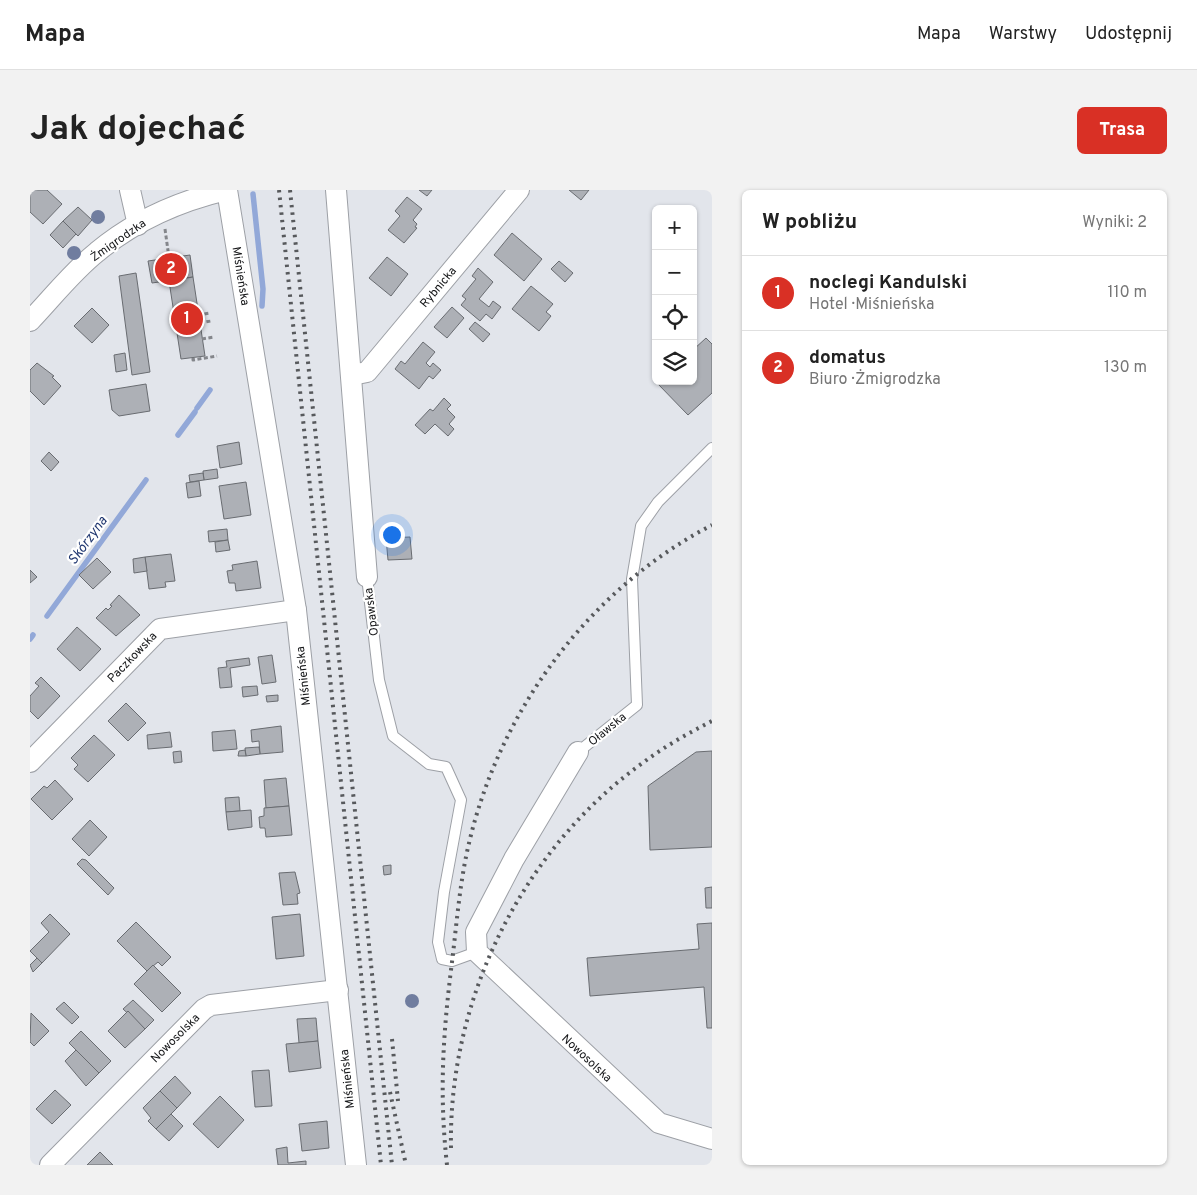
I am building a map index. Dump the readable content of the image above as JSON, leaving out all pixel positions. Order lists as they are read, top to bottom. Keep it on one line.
{"streets":{"street":["Żmigrodzka","Miśnieńska","Rybnicka","Opawska","Paczkowska","Oławska","Nowosolska"]},"crossings":[["Żmigrodzka","Miśnieńska"],["Miśnieńska","Paczkowska"],["Miśnieńska","Nowosolska"],["Rybnicka","Opawska"],["Opawska","Oławska"],["Opawska","Nowosolska"],["Oławska","Nowosolska"]],"water":["Skórzyna"],"page":{"header":"Mapa","nav":["Mapa","Warstwy","Udostępnij"],"buttons":"Trasa","title":"Jak dojechać","heading":["W pobliżu","Wyniki: 2"],"map_buttons":["+","−"],"pins":["2","1"],"list":[{"mark":"1","name":"noclegi Kandulski","note":"Hotel · Miśnieńska","value":"110 m"},{"mark":"2","name":"domatus","note":"Biuro · Żmigrodzka","value":"130 m"}]}}
